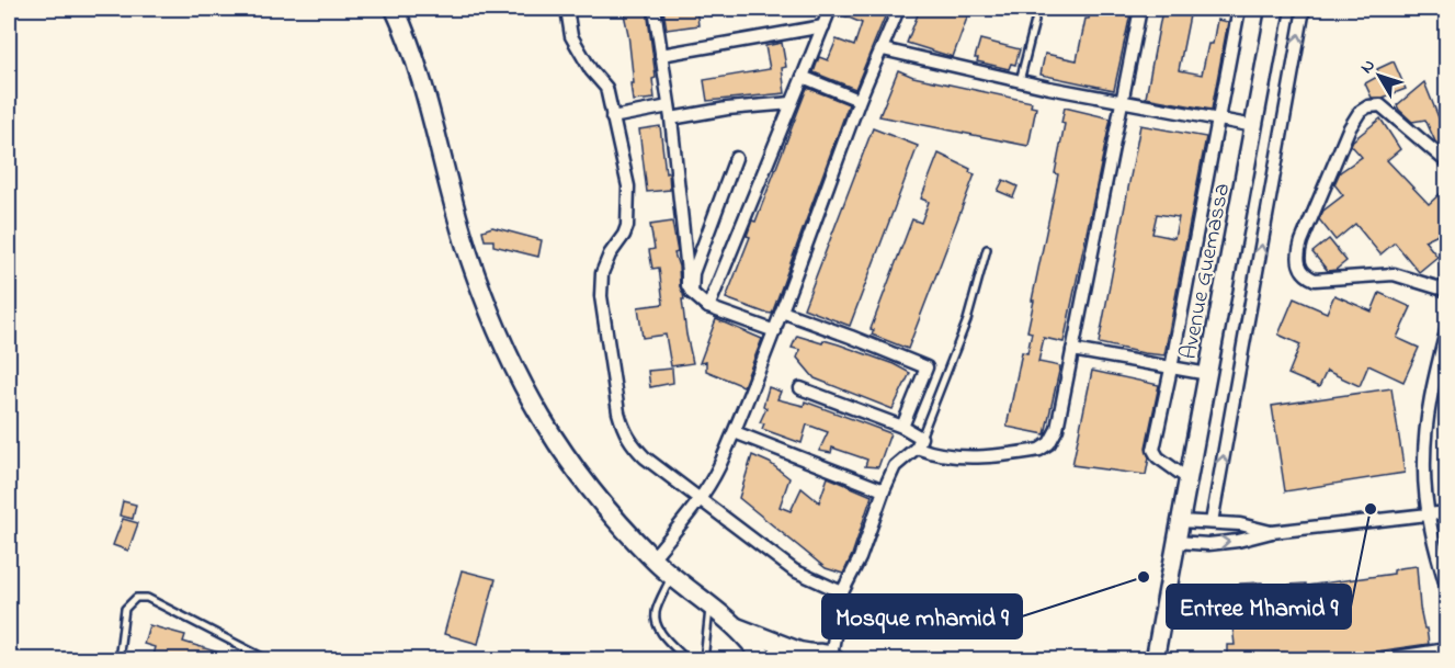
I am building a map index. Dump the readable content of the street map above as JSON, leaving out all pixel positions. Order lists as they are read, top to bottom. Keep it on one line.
{"streets":{"main road":["Avenue Guemassa"]},"places":["Entree Mhamid 9","Mosque mhamid 9"],"north":"top left"}
